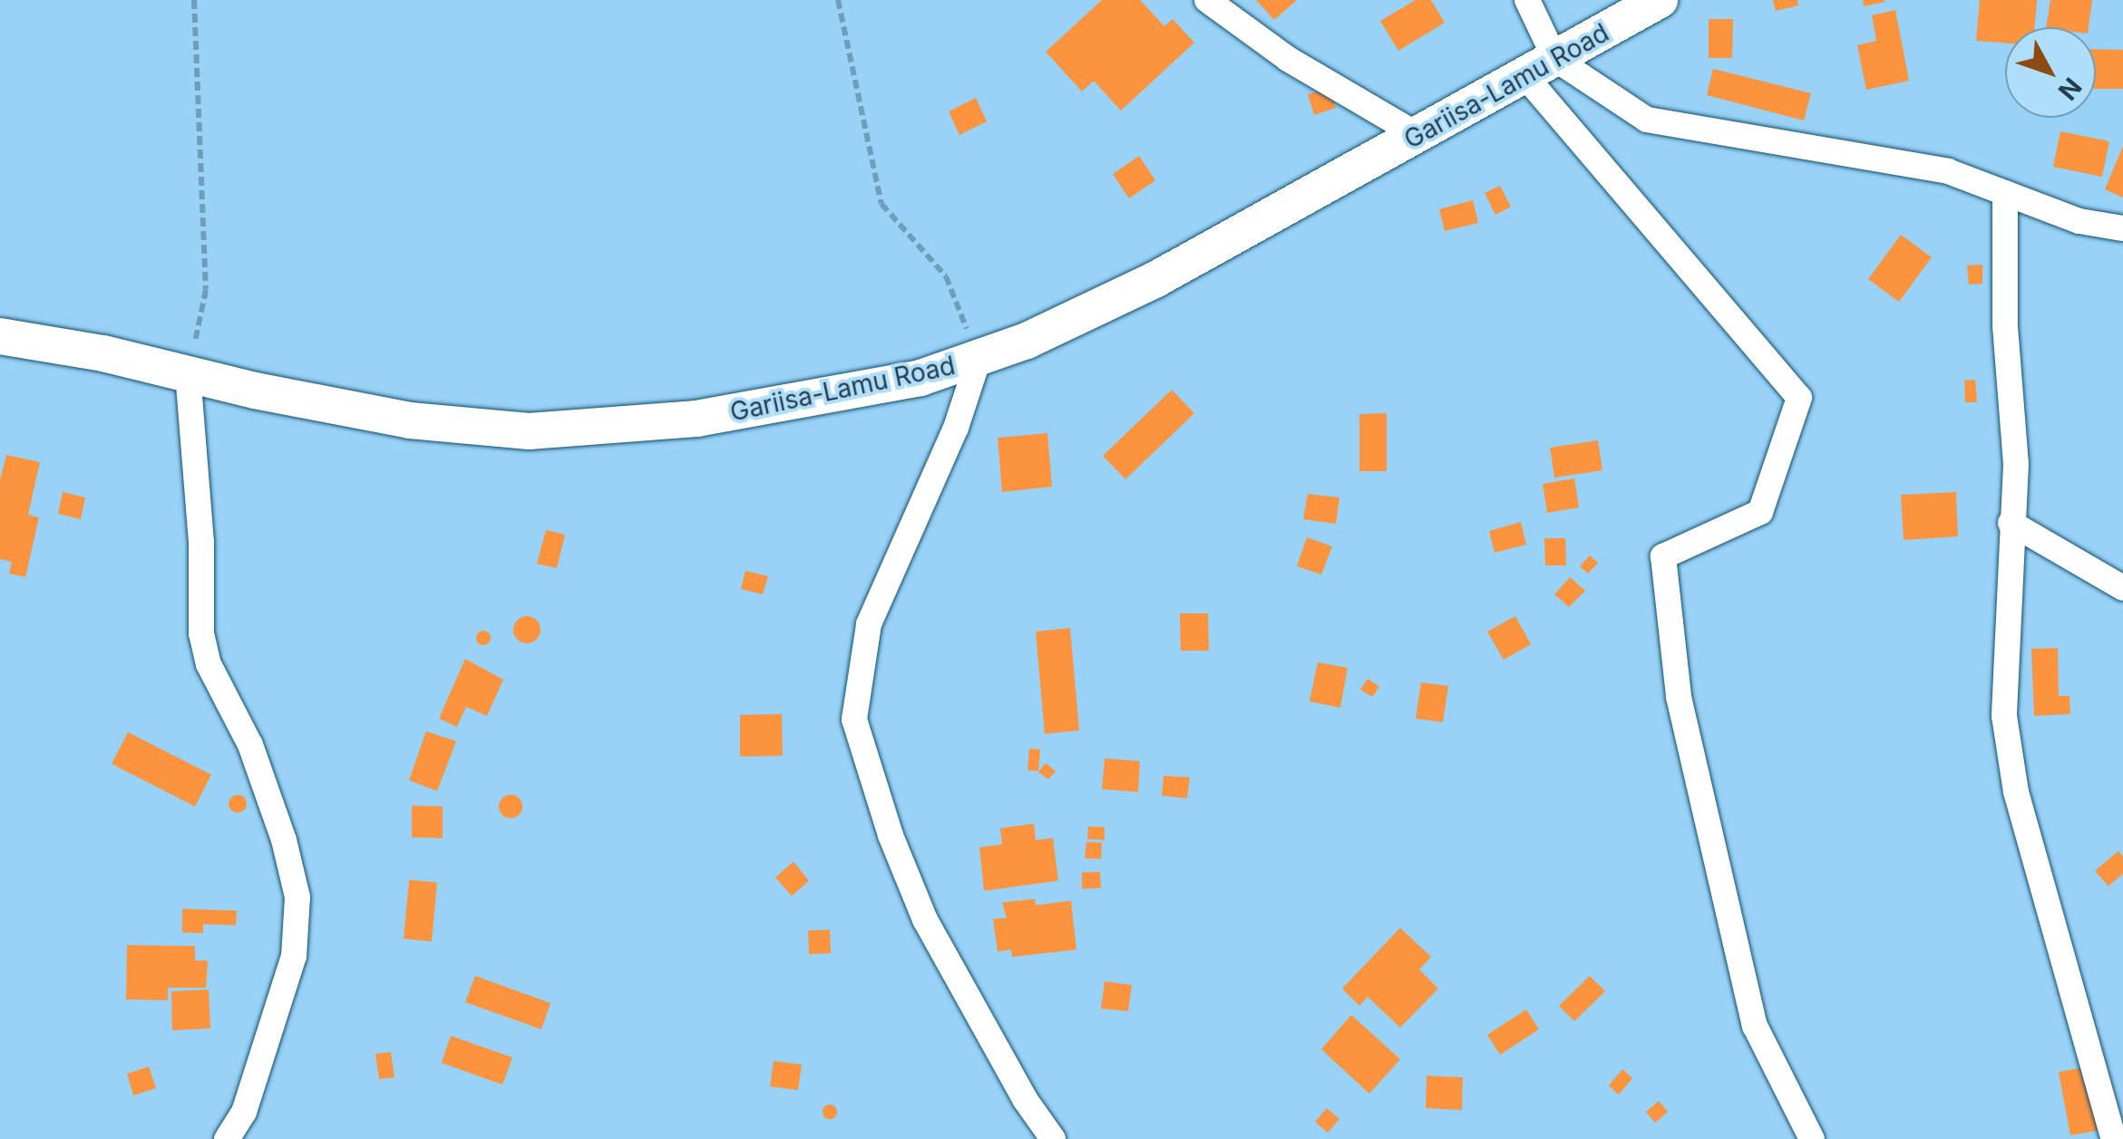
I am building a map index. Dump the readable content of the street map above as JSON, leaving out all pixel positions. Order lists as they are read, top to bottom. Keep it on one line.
{"streets":{"street":["Gariisa-Lamu Road"]},"north":"bottom right"}
